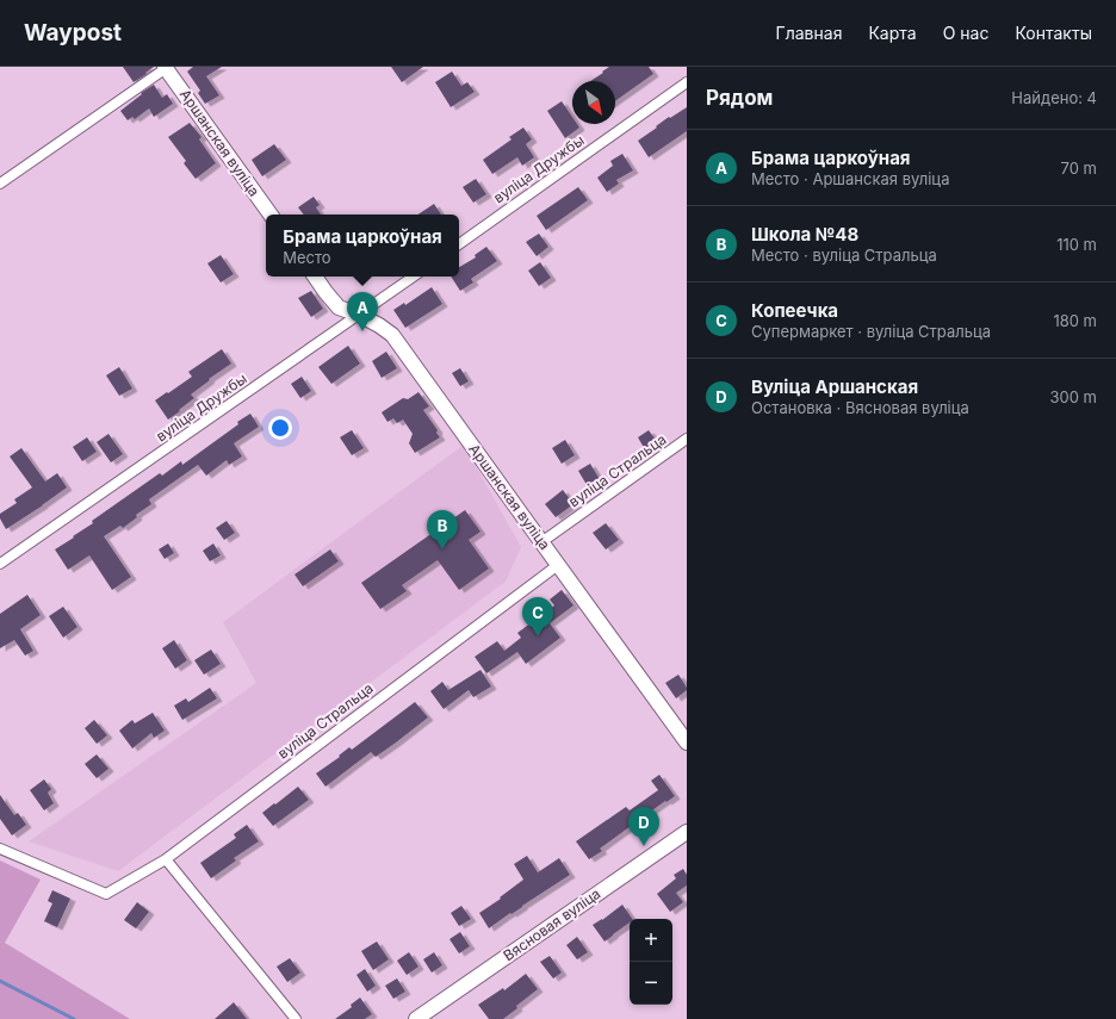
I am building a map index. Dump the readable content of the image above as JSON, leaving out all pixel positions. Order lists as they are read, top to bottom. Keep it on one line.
{"streets":{"street":["Аршанская вуліца","вуліца Дружбы","вуліца Стральца","Вясновая вуліца"]},"crossings":[["Аршанская вуліца","вуліца Дружбы"],["Аршанская вуліца","вуліца Стральца"]],"north":"bottom right","page":{"header":"Waypost","nav":["Главная","Карта","О нас","Контакты"],"heading":["Рядом","Найдено: 4"],"list":[{"mark":"A","name":"Брама царкоўная","note":"Место · Аршанская вуліца","value":"70 m"},{"mark":"B","name":"Школа №48","note":"Место · вуліца Стральца","value":"110 m"},{"mark":"C","name":"Копеечка","note":"Супермаркет · вуліца Стральца","value":"180 m"},{"mark":"D","name":"Вуліца Аршанская","note":"Остановка · Вясновая вуліца","value":"300 m"}],"popup":["Брама царкоўная","Место"],"pins":["A","B","C","D"],"map_buttons":["+","−"]}}
